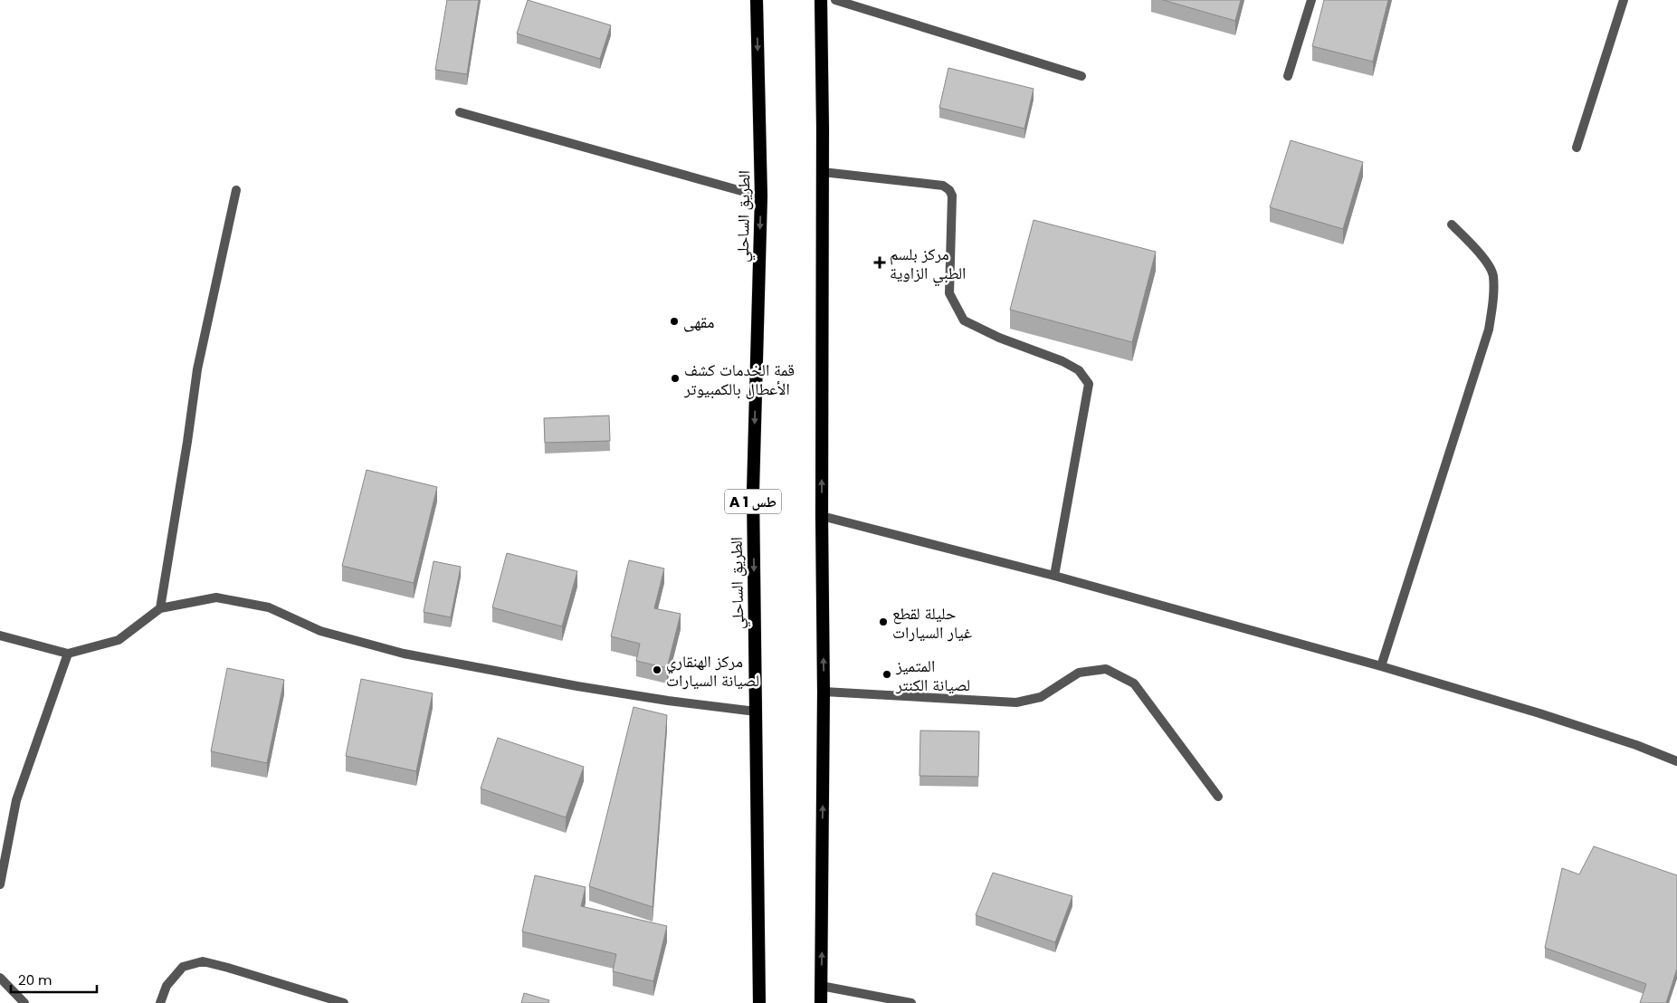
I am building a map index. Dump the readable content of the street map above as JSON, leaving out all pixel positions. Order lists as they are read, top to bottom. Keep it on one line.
{"streets":{"highway":["الطريق الساحلي","A 1 طس"]},"places":{"health":["مركز بلسم الطبي الزاوية"],"other":["مقهى","قمة الخدمات كشف الأعطال بالكمبيوتر","حليلة لقطع غيار السيارات","مركز الهنقاري لصيانة السيارات","المتميز لصيانة الكنتر"]},"scale_bar":"20 m"}
